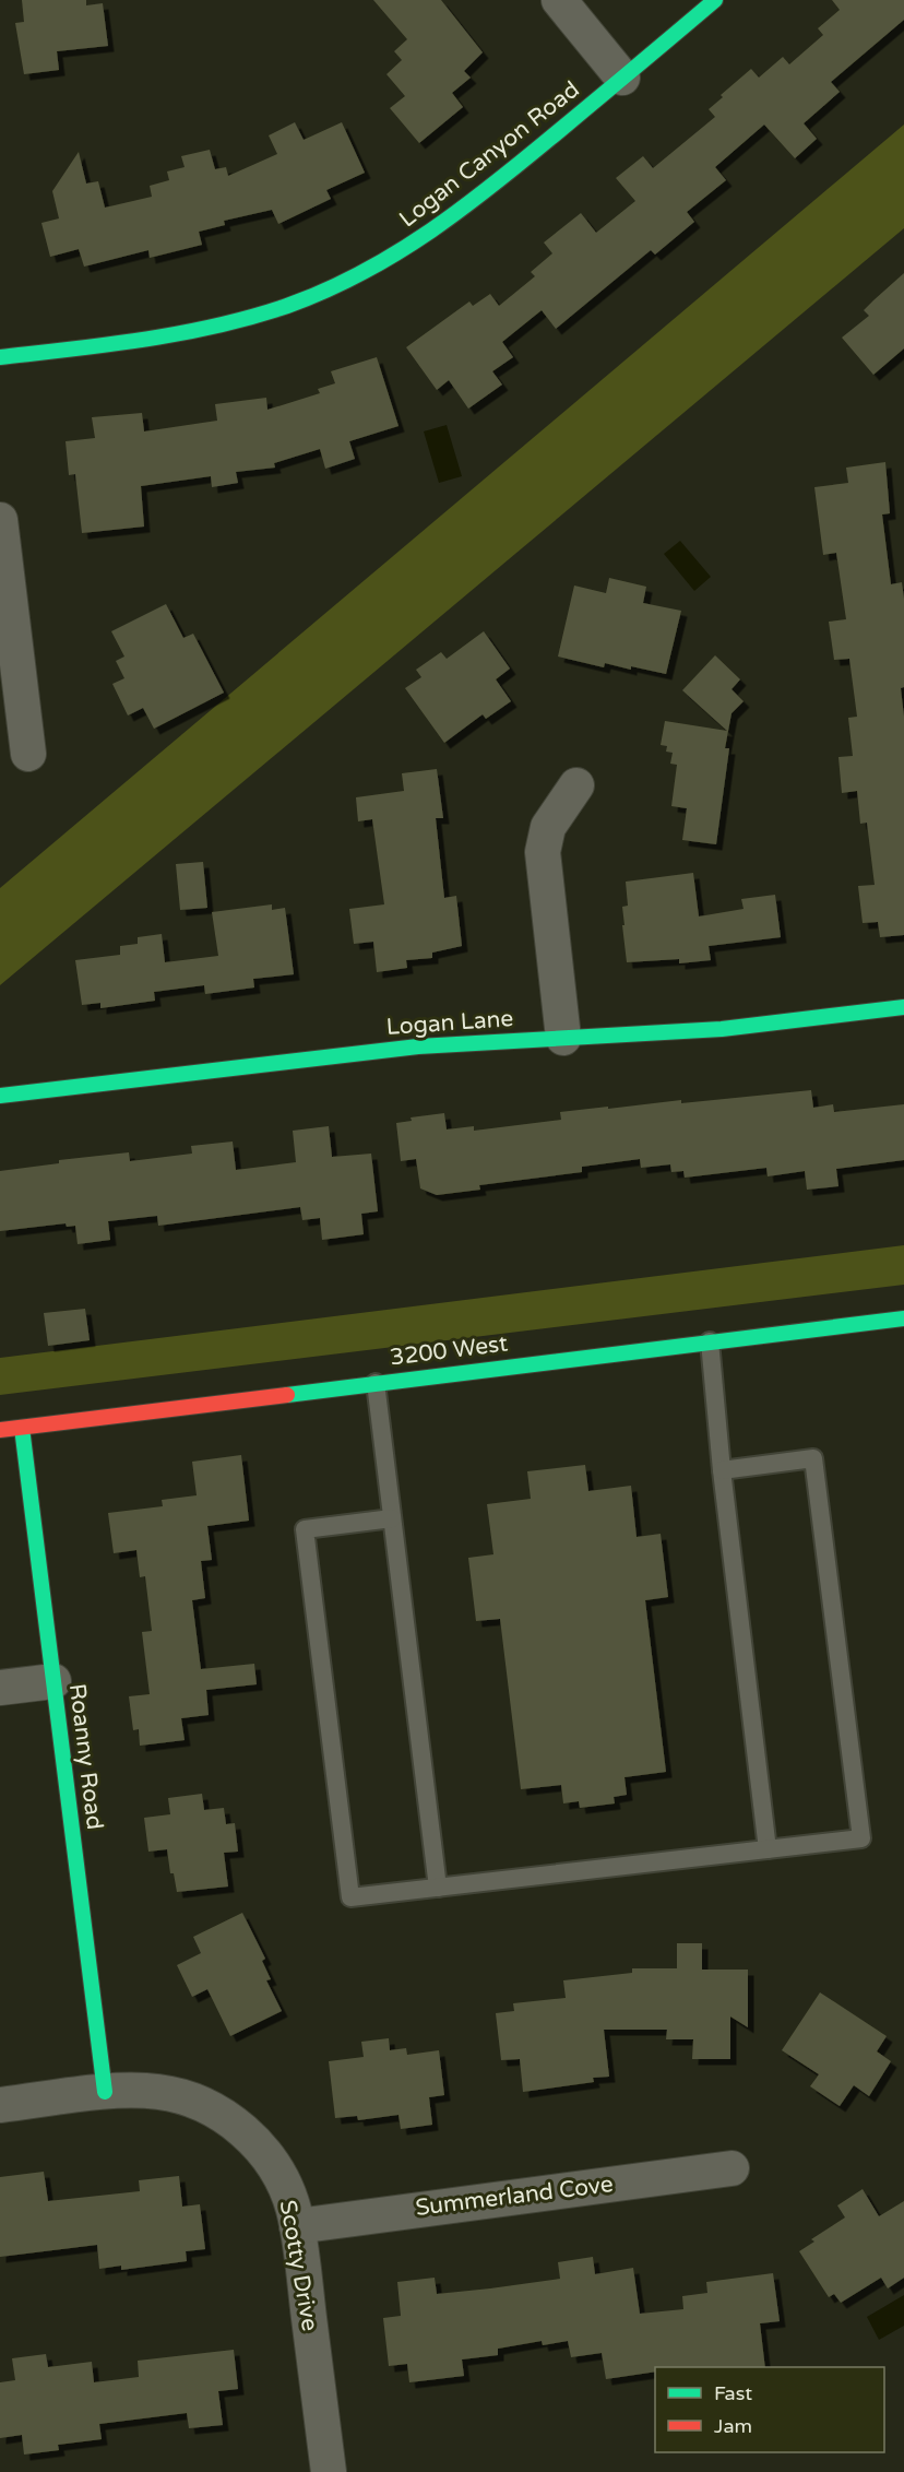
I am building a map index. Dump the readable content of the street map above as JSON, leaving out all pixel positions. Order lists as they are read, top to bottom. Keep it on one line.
{"streets":{"street":["Logan Canyon Road","Logan Lane","3200 West","Roanny Road","Summerland Cove","Scotty Drive"]},"crossings":[["3200 West","Roanny Road"],["Roanny Road","Scotty Drive"],["Summerland Cove","Scotty Drive"]],"legend":["Fast","Jam"]}
